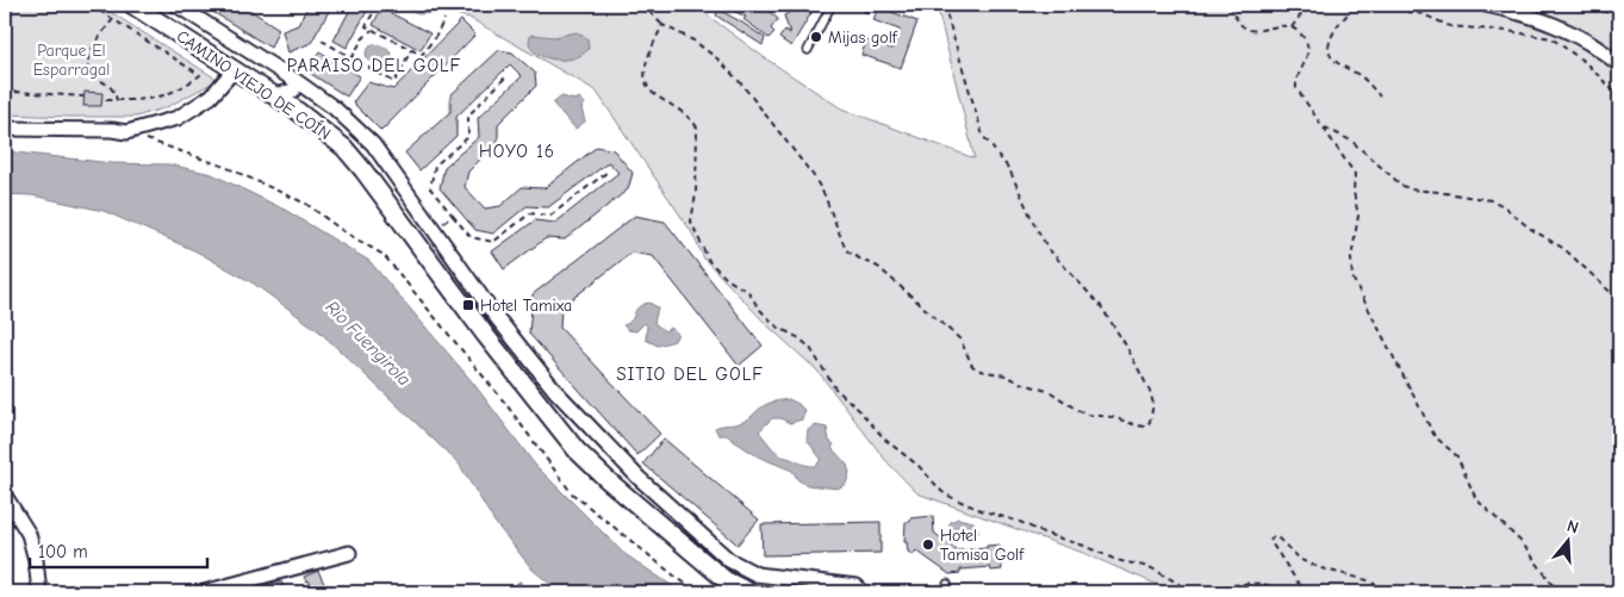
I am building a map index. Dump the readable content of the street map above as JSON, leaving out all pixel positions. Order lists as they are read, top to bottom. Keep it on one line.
{"streets":{"street":["CAMINO VIEJO DE COÍN"]},"districts":["PARAISO DEL GOLF","HOYO 16","SITIO DEL GOLF"],"water":["Rio Fuengirola"],"parks":["Parque El Esparragal"],"places":{"other":["Mijas golf","Hotel Tamisa Golf"],"transit":["Hotel Tamixa"]},"scale_bar":"100 m","north":"top"}
